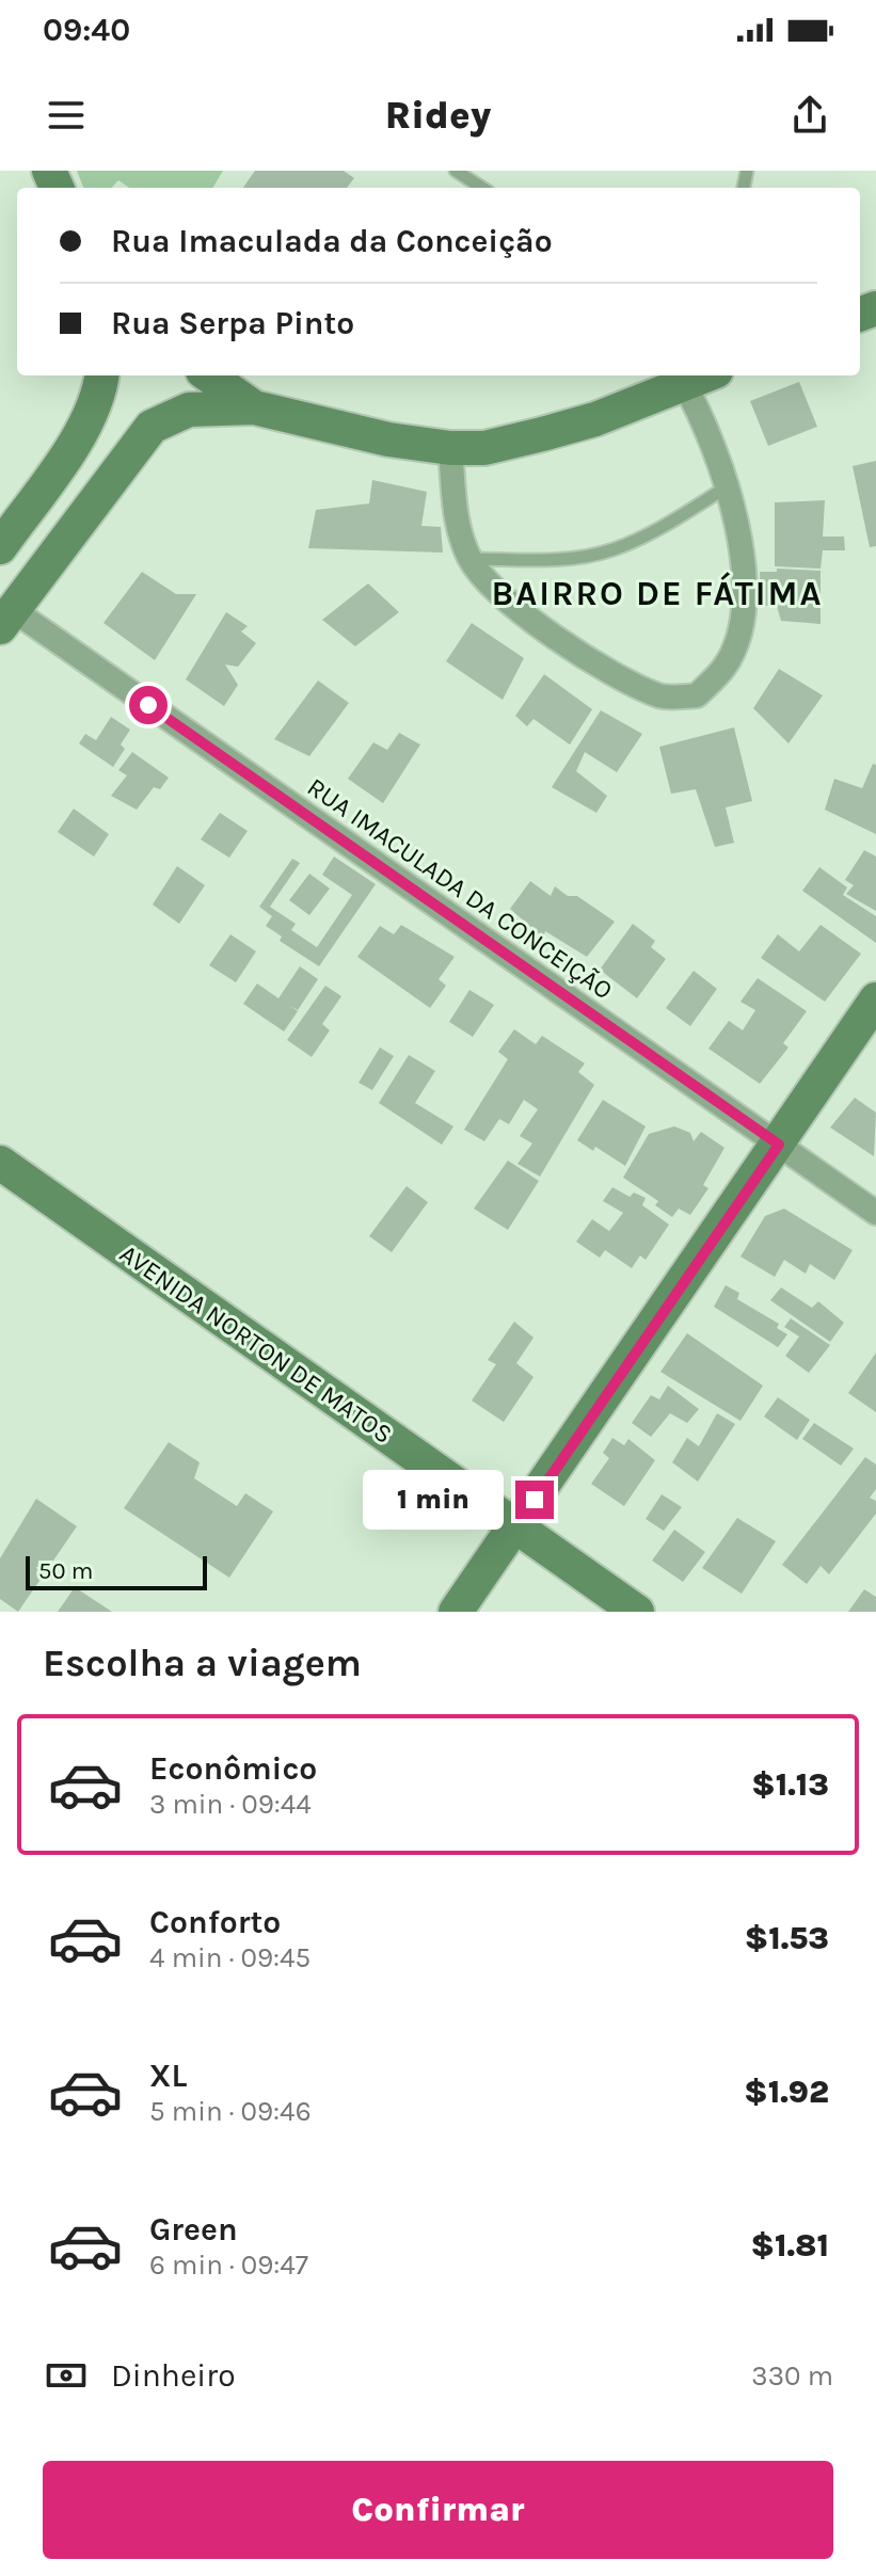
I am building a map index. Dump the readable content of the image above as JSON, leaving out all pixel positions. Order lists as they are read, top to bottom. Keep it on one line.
{"streets":{"street":["RUA IMACULADA DA CONCEIÇÃO","AVENIDA NORTON DE MATOS"]},"districts":["BAIRRO DE FÁTIMA"],"scale_bar":"50 m","page":{"status":"09:40","header":"Ridey","banner":["Rua Imaculada da Conceição","Rua Serpa Pinto"],"bubble":"1 min","scale":"50 m","heading":"Escolha a viagem","list":[{"name":"Econômico","note":"3 min · 09:44","value":"$1.13"},{"name":"Conforto","note":"4 min · 09:45","value":"$1.53"},{"name":"XL","note":"5 min · 09:46","value":"$1.92"},{"name":"Green","note":"6 min · 09:47","value":"$1.81"}],"pay":["Dinheiro","330 m"],"buttons":"Confirmar"}}
